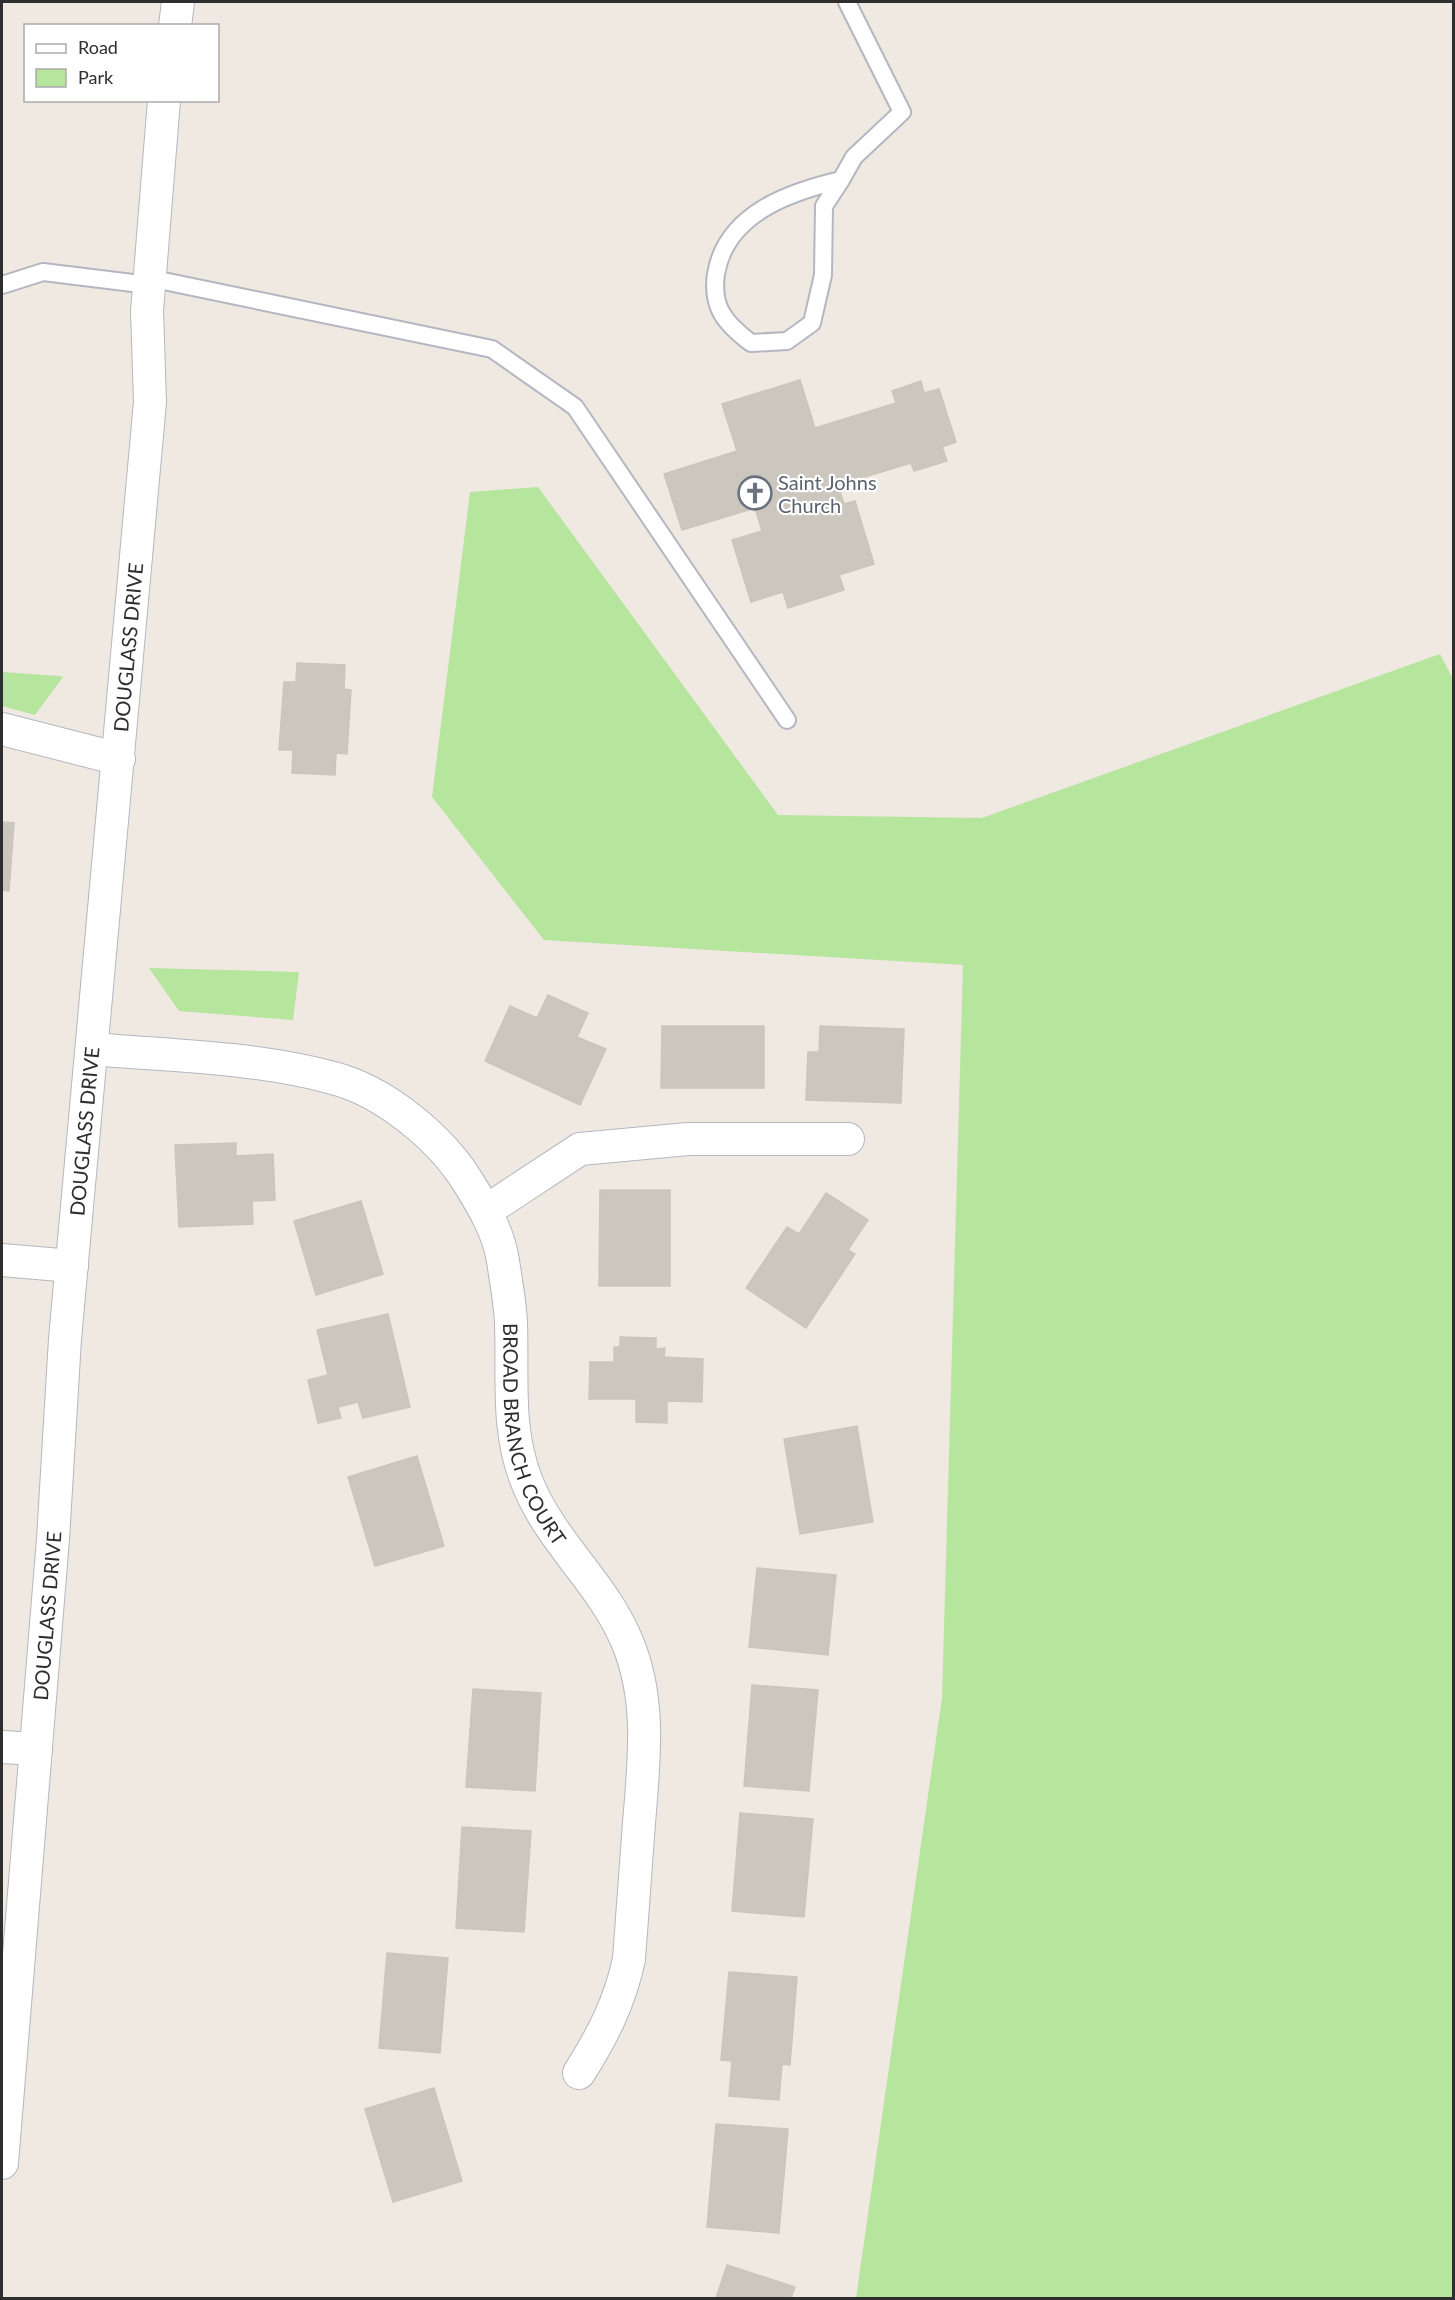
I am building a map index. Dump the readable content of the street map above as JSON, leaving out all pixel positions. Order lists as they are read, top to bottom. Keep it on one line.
{"streets":{"street":["DOUGLASS DRIVE","BROAD BRANCH COURT"]},"crossings":[["DOUGLASS DRIVE","BROAD BRANCH COURT"]],"places":{"church":["Saint Johns Church"]},"legend":["Road","Park"]}
